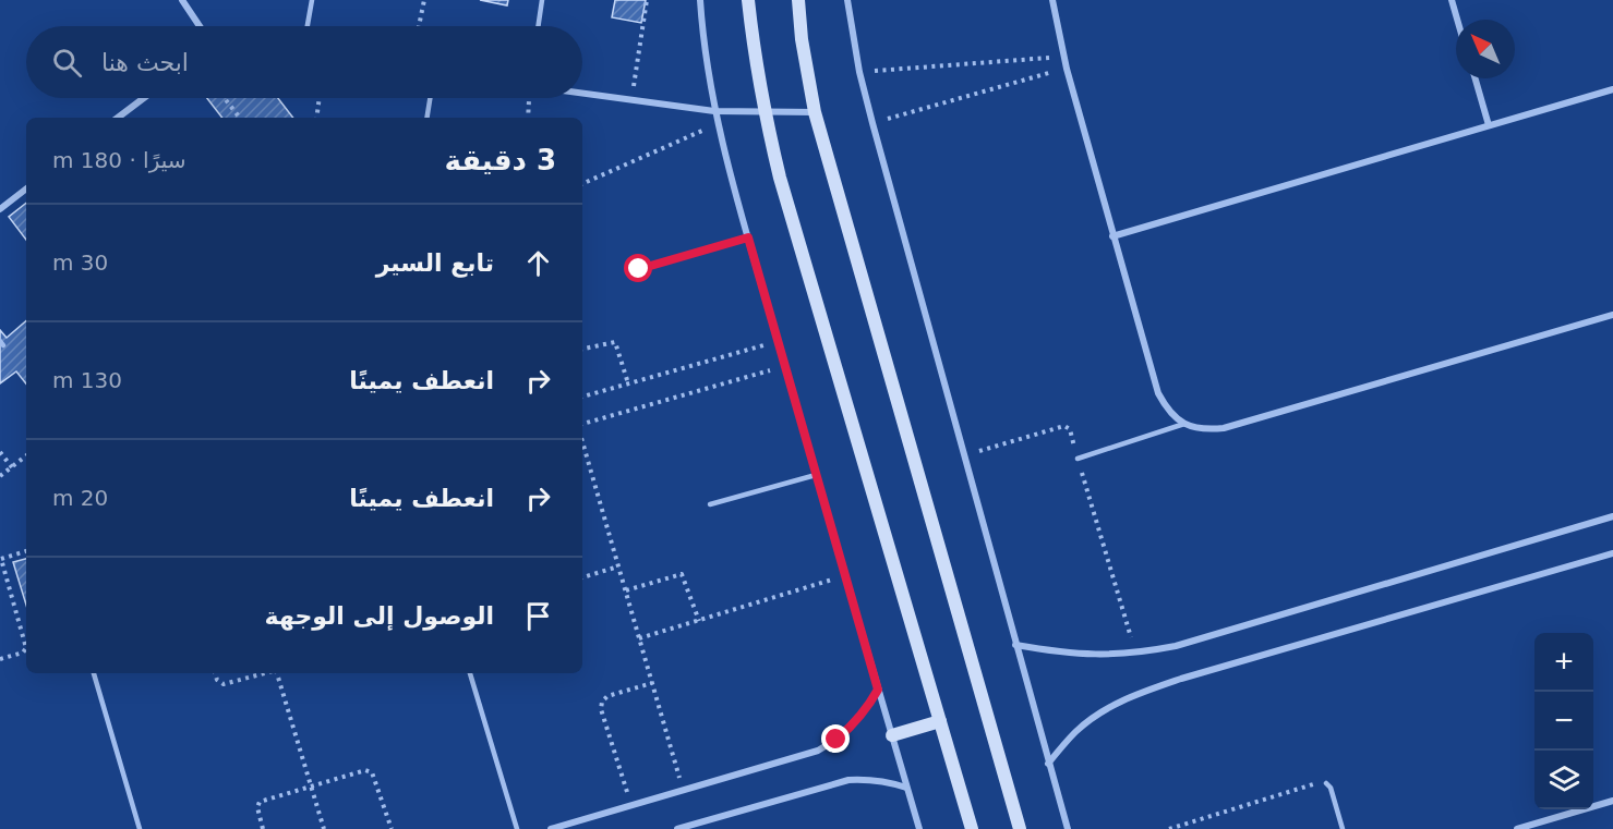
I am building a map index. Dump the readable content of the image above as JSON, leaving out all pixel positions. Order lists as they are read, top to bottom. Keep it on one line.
{"north":"top left","page":{"search":"ابحث هنا","heading":["3 دقيقة","سيرًا · 180 m"],"list":[["تابع السير","30 m"],["انعطف يمينًا","130 m"],["انعطف يمينًا","20 m"],"الوصول إلى الوجهة"],"map_buttons":["+","−"]}}
